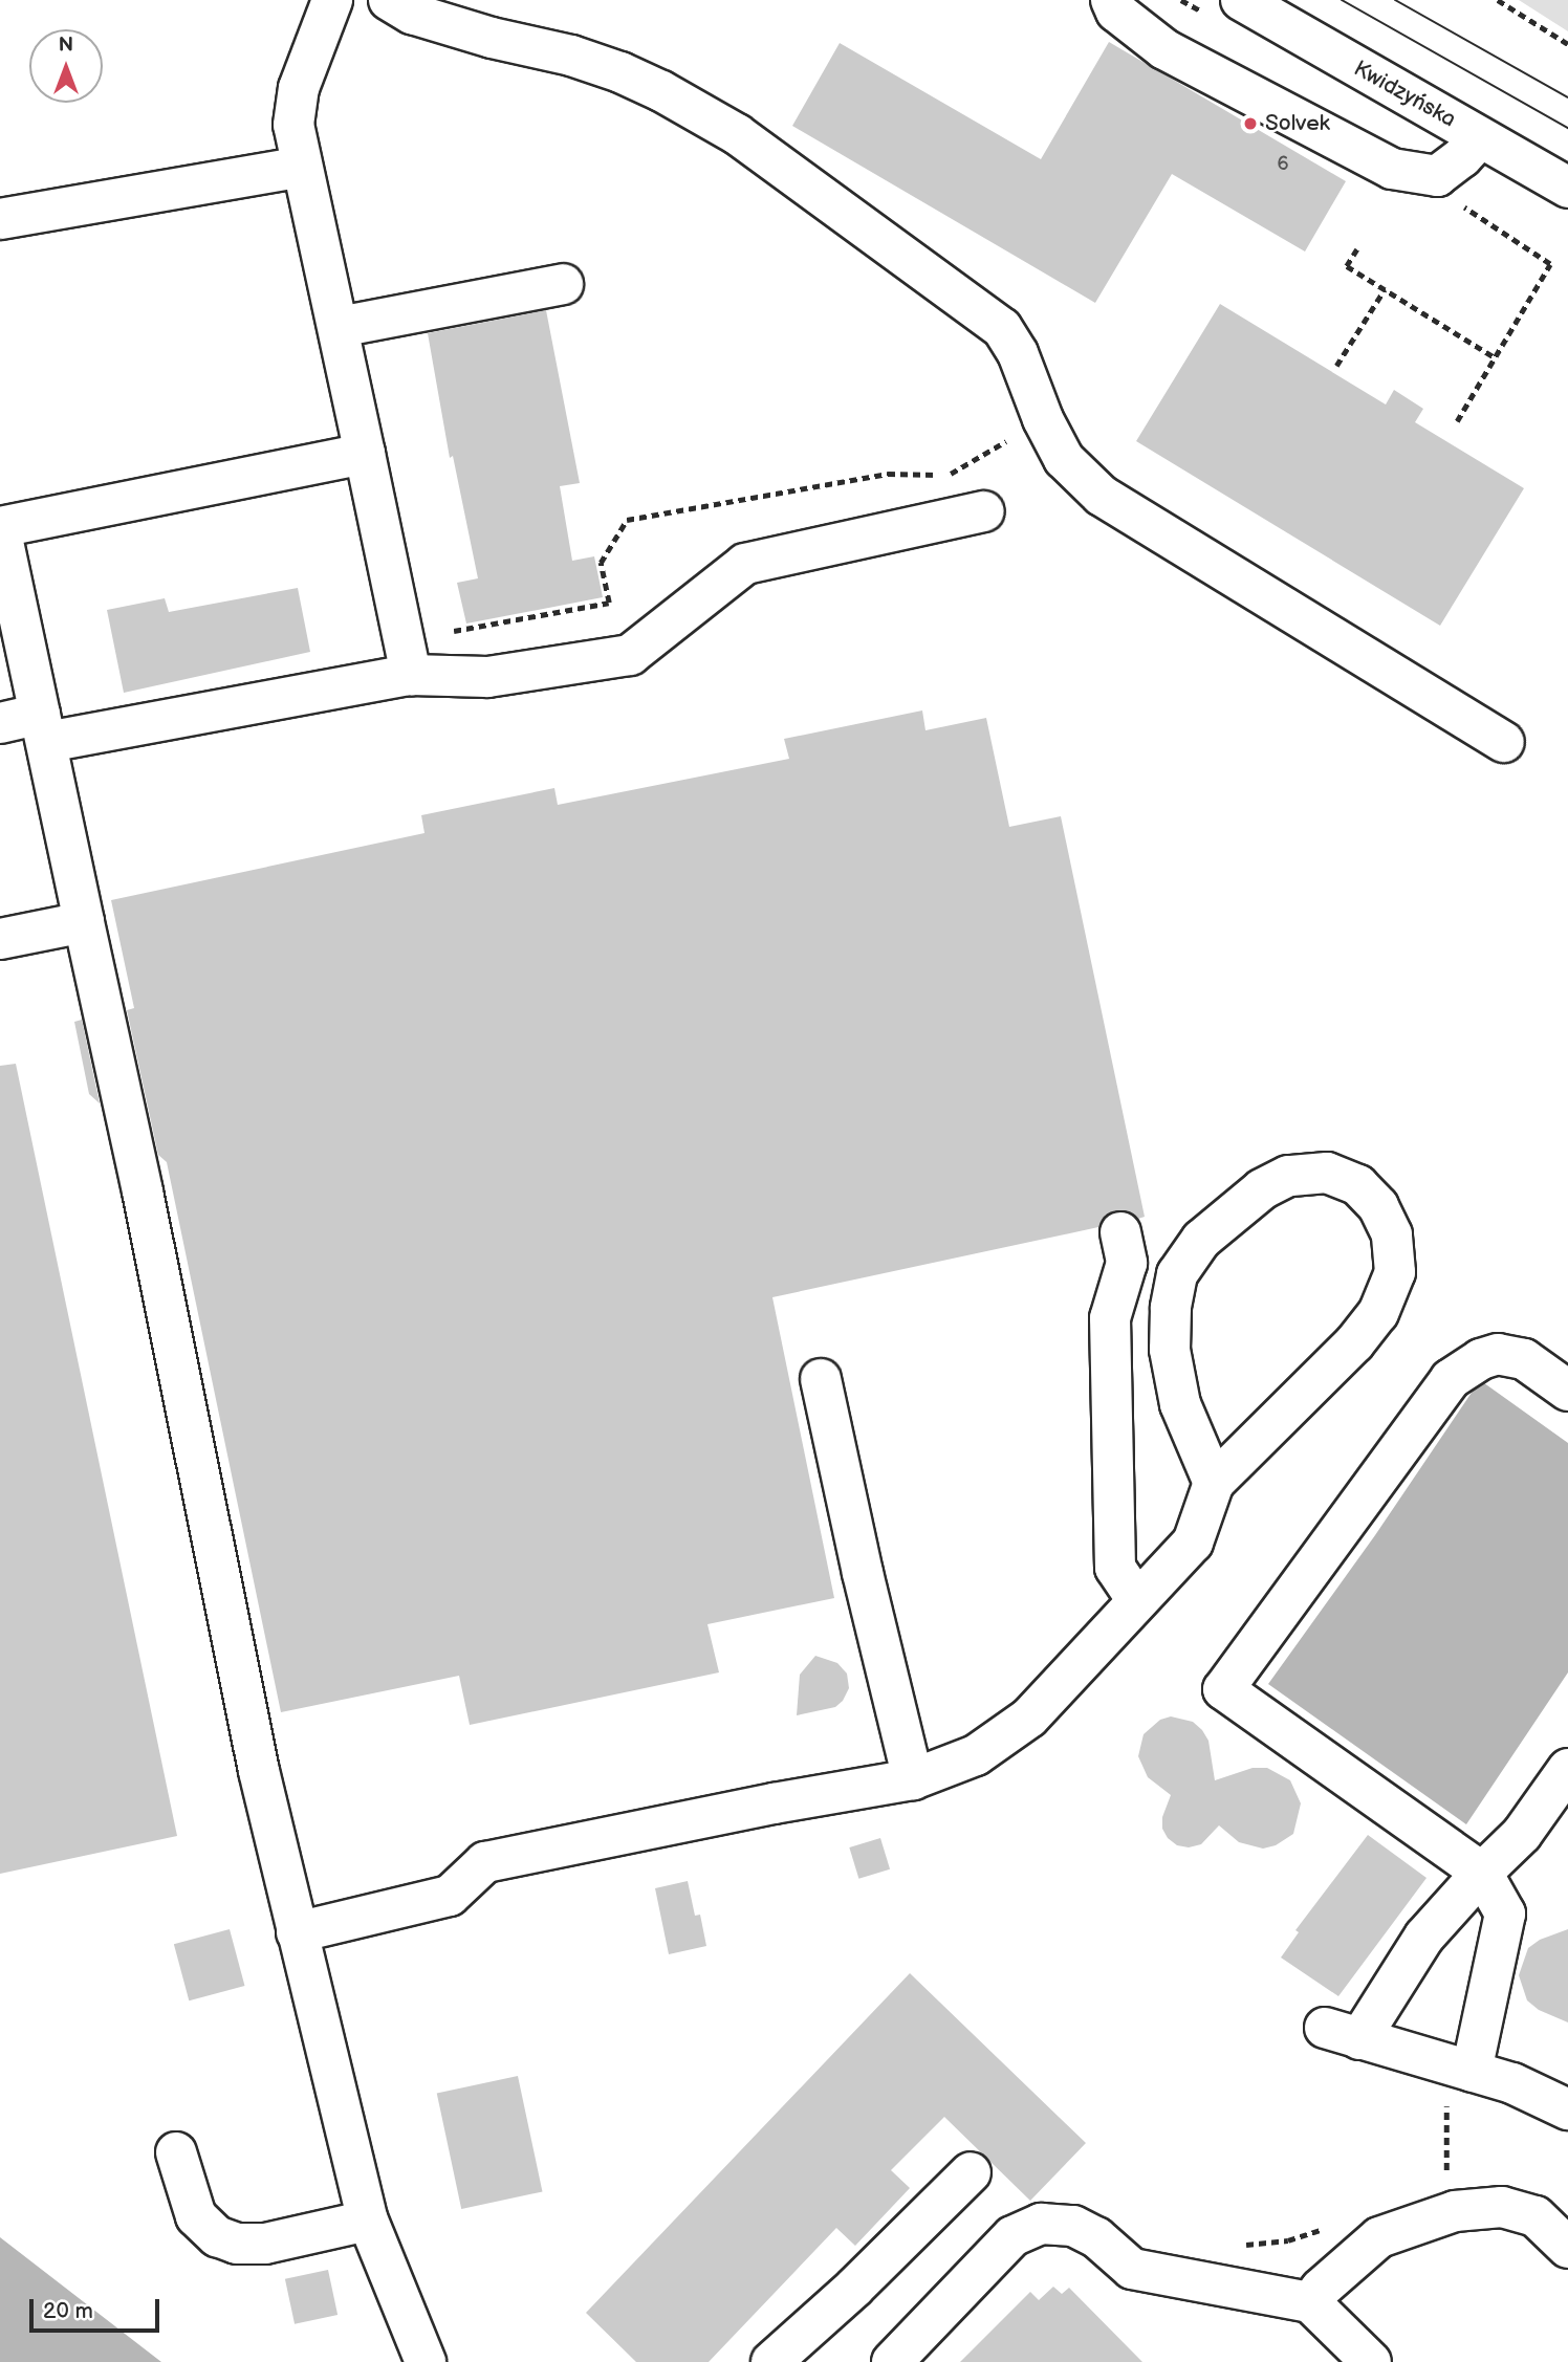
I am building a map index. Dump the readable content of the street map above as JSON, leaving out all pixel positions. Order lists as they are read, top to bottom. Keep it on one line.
{"streets":{"street":["Kwidzyńska"]},"places":["Solvek"],"house_numbers":["6"],"scale_bar":"20 m","north":"top"}
